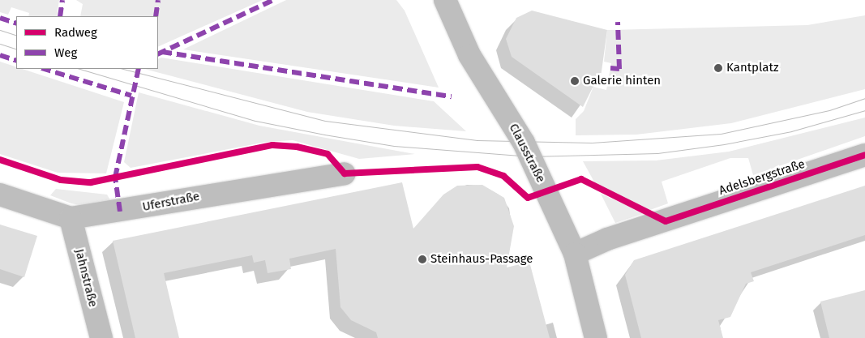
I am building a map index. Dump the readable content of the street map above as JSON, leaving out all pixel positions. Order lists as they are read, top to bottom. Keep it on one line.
{"streets":{"street":["Clausstraße","Adelsbergstraße","Uferstraße","Jahnstraße"]},"crossings":[["Clausstraße","Adelsbergstraße"],["Uferstraße","Jahnstraße"]],"places":["Kantplatz","Galerie hinten","Steinhaus-Passage"],"legend":["Radweg","Weg"]}
